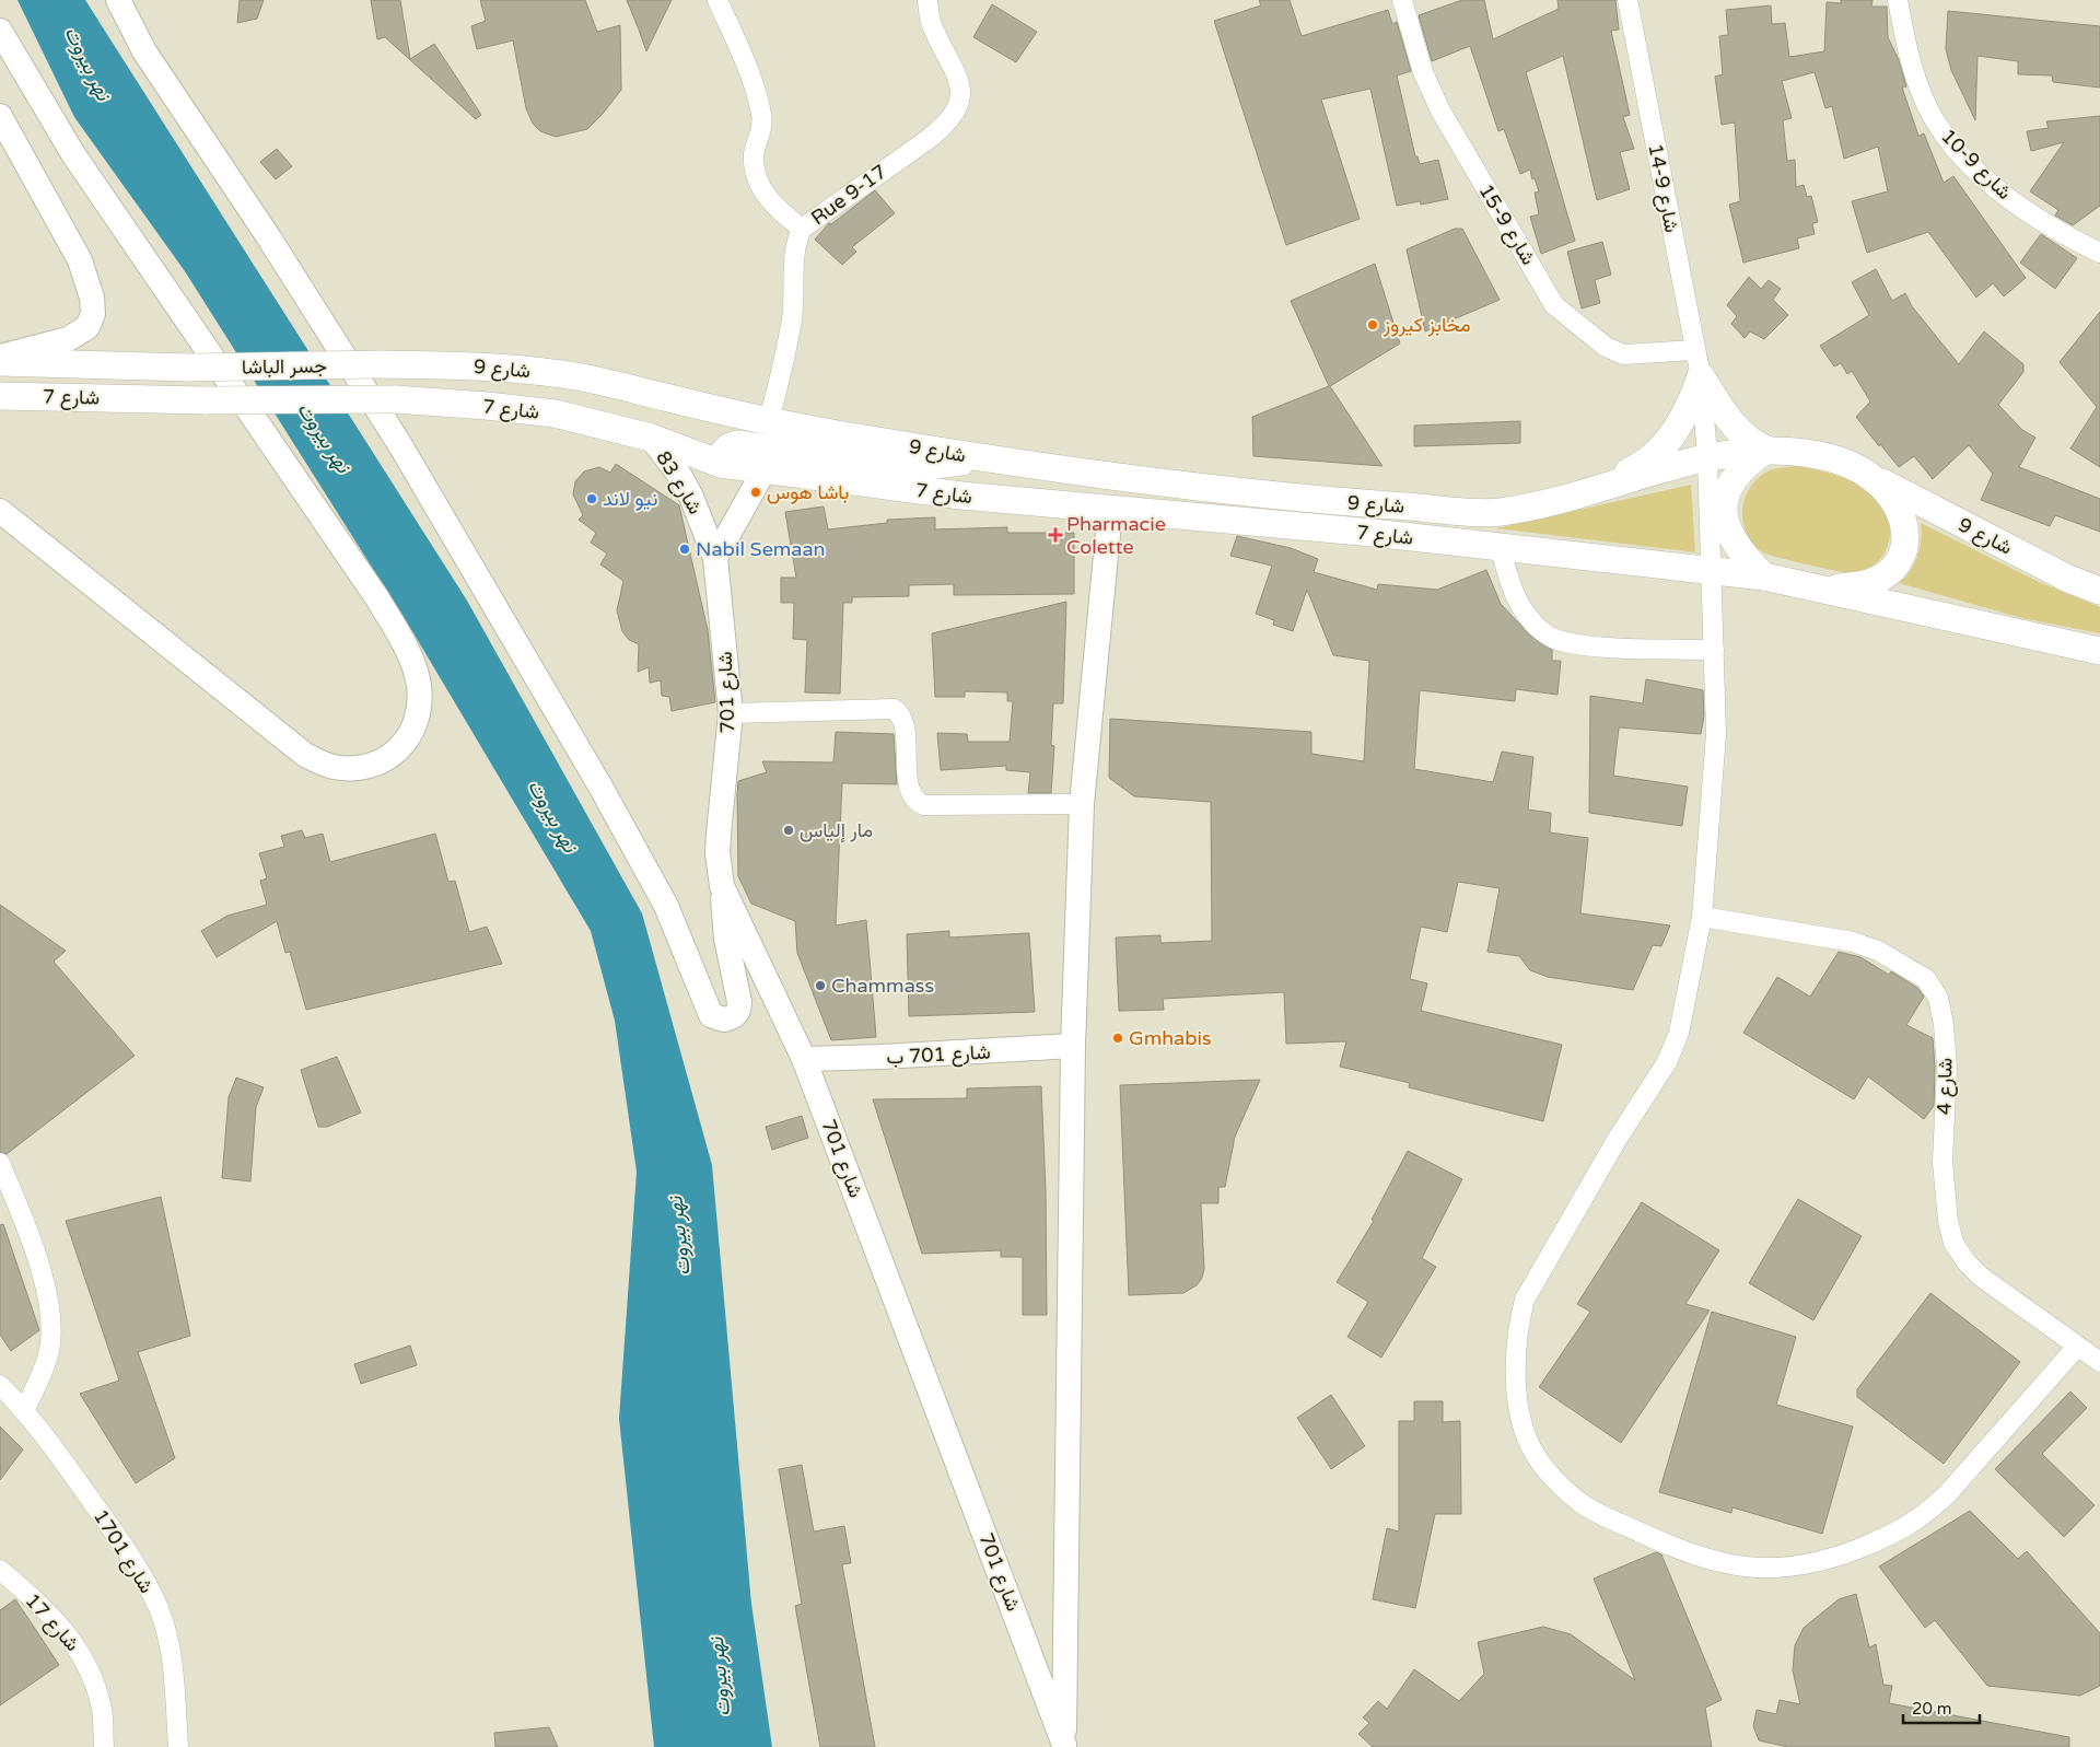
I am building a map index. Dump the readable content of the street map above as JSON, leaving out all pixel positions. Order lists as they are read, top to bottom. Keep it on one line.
{"streets":{"main road":["جسر الباشا","شارع 9","شارع 7"],"street":["شارع 9-10","شارع 9-14","Rue 9-17","شارع 9-15","شارع 83","شارع 701","شارع 701 ب","شارع 4","شارع 1701","شارع 17"]},"crossings":[["شارع 9-14","شارع 9-15"],["شارع 9-14","شارع 7"],["شارع 9-14","شارع 4"],["Rue 9-17","شارع 9"],["جسر الباشا","شارع 9"],["جسر الباشا","شارع 7"],["شارع 9","شارع 7"],["شارع 7","شارع 83"],["شارع 83","شارع 701"],["شارع 701","شارع 701 ب"]],"water":["نهر بيروت"],"places":{"other":["مخابز كيروز","باشا هوس","نيو لاند","Nabil Semaan","مار إلياس","Chammass","Gmhabis"],"health":["Pharmacie Colette"]},"scale_bar":"20 m"}
